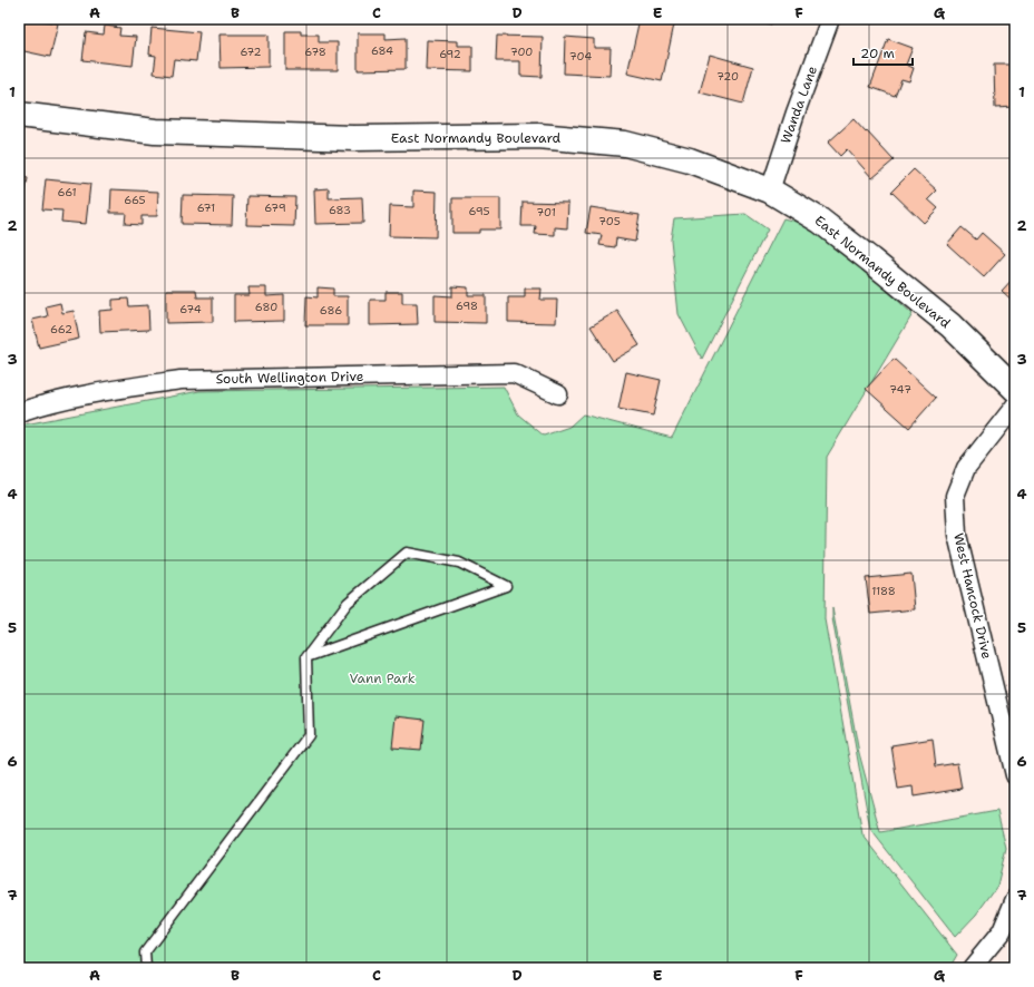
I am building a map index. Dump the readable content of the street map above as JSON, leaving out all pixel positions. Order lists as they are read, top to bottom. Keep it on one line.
{"streets":{"street":["Wanda Lane","East Normandy Boulevard","South Wellington Drive","West Hancock Drive"]},"crossings":[["Wanda Lane","East Normandy Boulevard"]],"parks":["Vann Park"],"house_numbers":["684","672","678","700","692","704","720","661","665","671","679","683","695","701","705","698","680","674","686","662","747","1188"],"scale_bar":"20 m","grid":{"columns":["A","B","C","D","E","F","G"],"rows":["1","2","3","4","5","6","7"]}}
